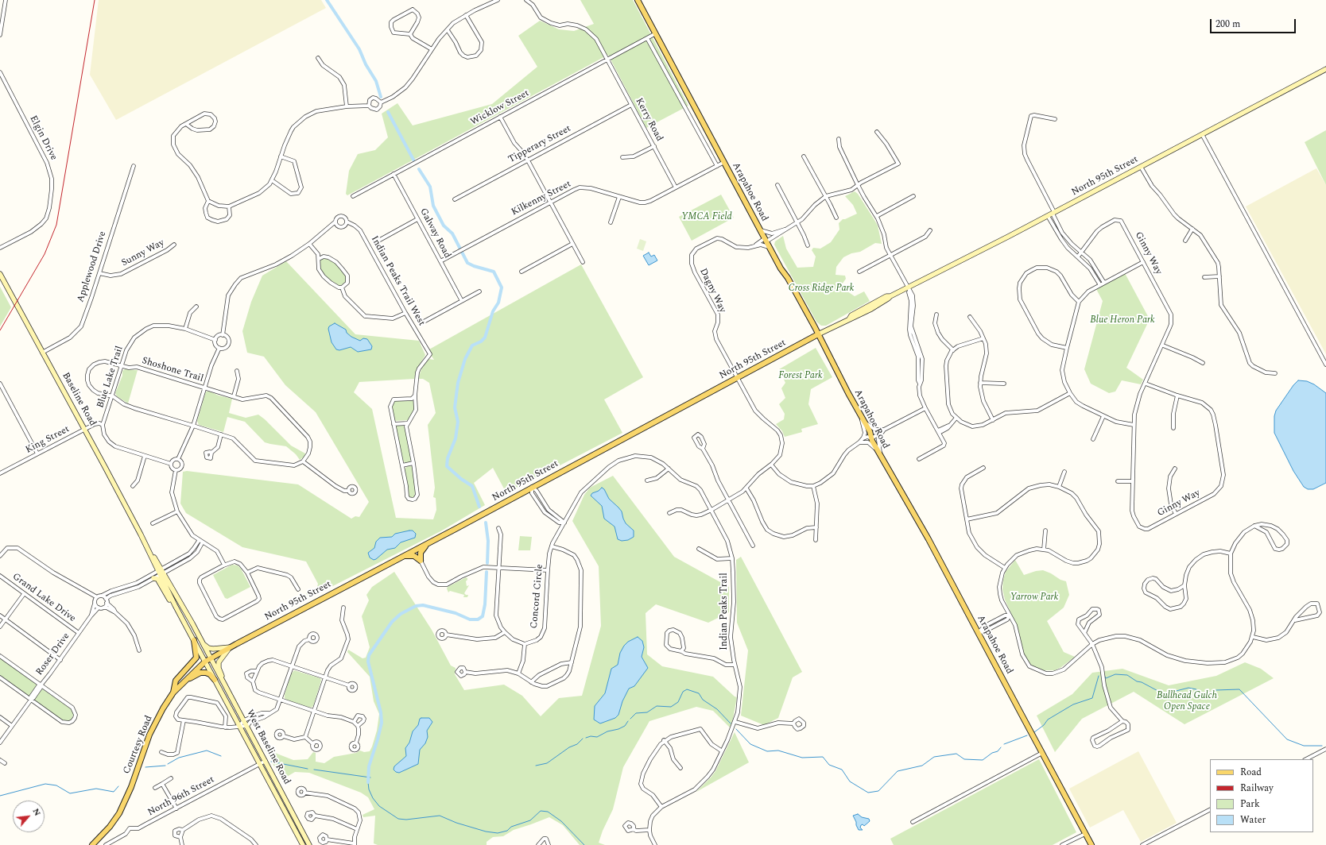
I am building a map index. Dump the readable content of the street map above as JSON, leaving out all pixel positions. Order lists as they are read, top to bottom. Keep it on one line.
{"streets":{"main road":["North 95th Street","Arapahoe Road","Baseline Road","Courtesy Road","West Baseline Road"],"street":["Wicklow Street","Kerry Road","Elgin Drive","Tipperary Street","Kilkenny Street","Galway Road","Sunny Way","Ginny Way","Applewood Drive","Indian Peaks Trail West","Dagny Way","Shoshone Trail","Blue Lake Trail","King Street","Concord Circle","Grand Lake Drive","Indian Peaks Trail","Roser Drive","North 96th Street"]},"crossings":[["Wicklow Street","Kerry Road"],["Wicklow Street","Arapahoe Road"],["Wicklow Street","Galway Road"],["Kerry Road","Tipperary Street"],["Kerry Road","Kilkenny Street"],["North 95th Street","Arapahoe Road"],["North 95th Street","Dagny Way"],["North 95th Street","Baseline Road"],["North 95th Street","Courtesy Road"],["North 95th Street","West Baseline Road"],["Arapahoe Road","Kilkenny Street"],["Arapahoe Road","Dagny Way"],["Kilkenny Street","Galway Road"],["Sunny Way","Applewood Drive"],["Applewood Drive","Baseline Road"],["Shoshone Trail","Blue Lake Trail"],["Blue Lake Trail","King Street"],["Baseline Road","King Street"],["Baseline Road","Courtesy Road"],["Baseline Road","West Baseline Road"],["Concord Circle","Indian Peaks Trail"],["Grand Lake Drive","Roser Drive"],["Courtesy Road","West Baseline Road"],["West Baseline Road","North 96th Street"]],"parks":["YMCA Field","Cross Ridge Park","Blue Heron Park","Forest Park","Yarrow Park","Bullhead Gulch Open Space"],"legend":["Road","Railway","Park","Water"],"scale_bar":"200 m","north":"top right"}
